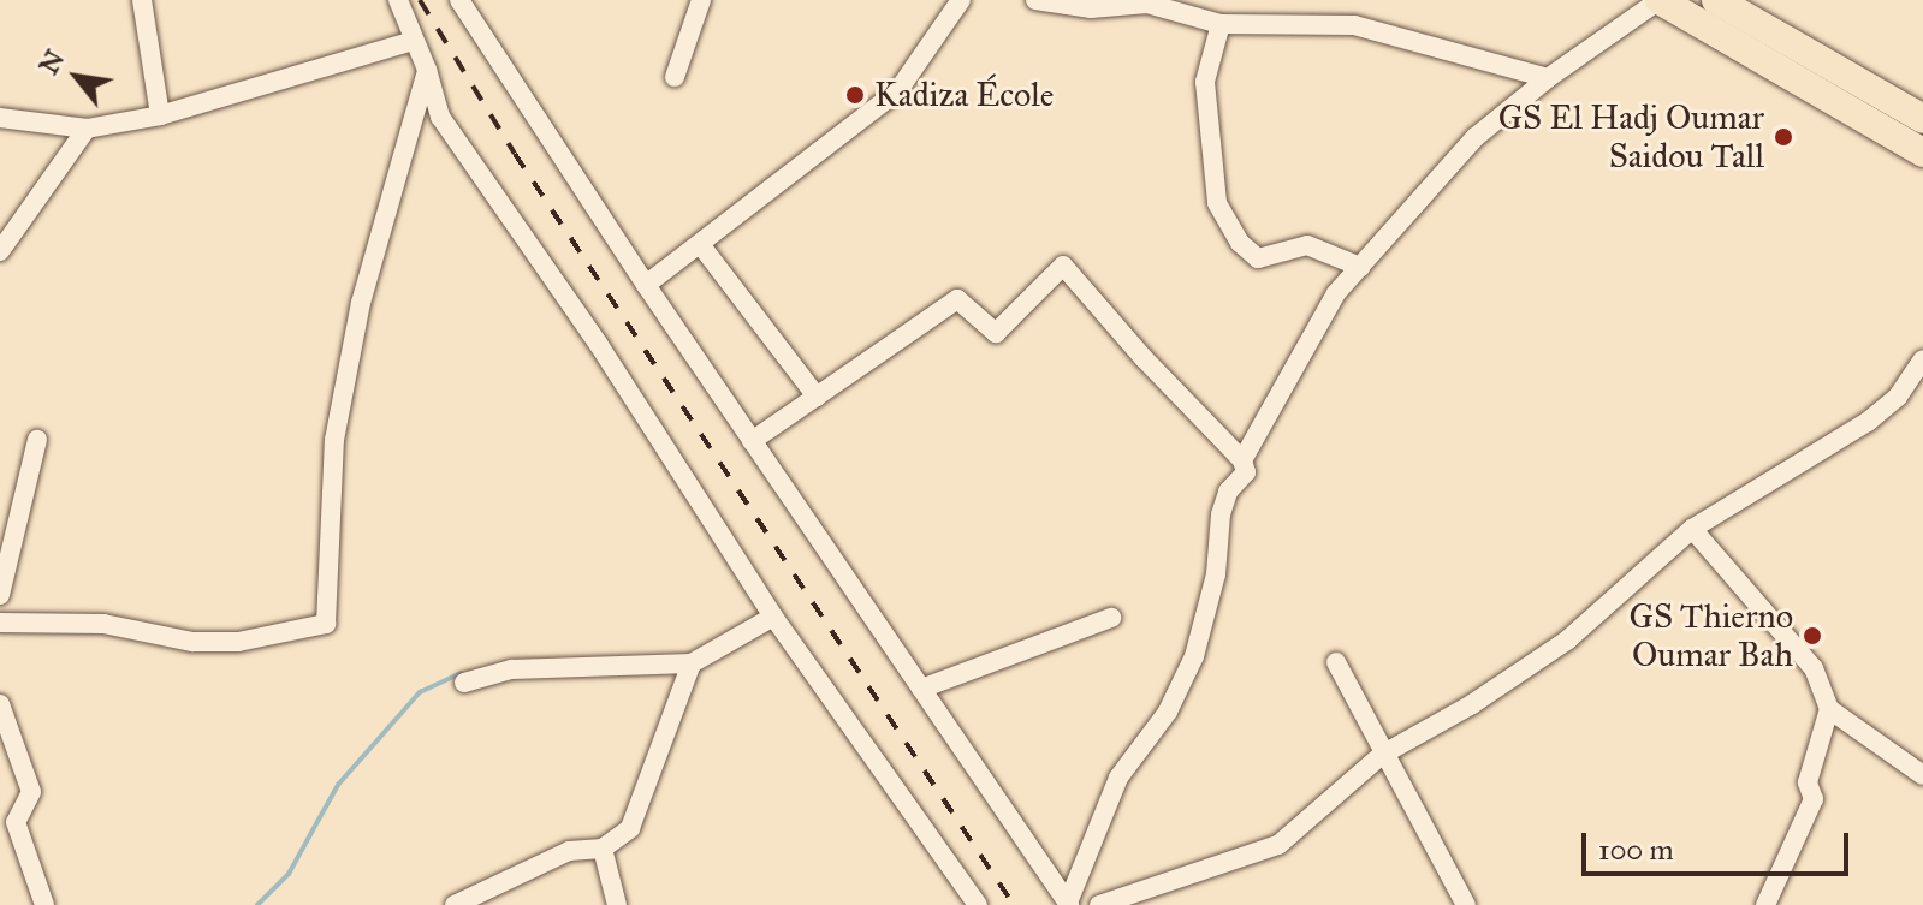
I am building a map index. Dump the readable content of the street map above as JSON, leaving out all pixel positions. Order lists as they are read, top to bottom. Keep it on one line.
{"places":["Kadiza École","GS El Hadj Oumar Saidou Tall","GS Thierno Oumar Bah"],"scale_bar":"100 m","north":"top left"}
